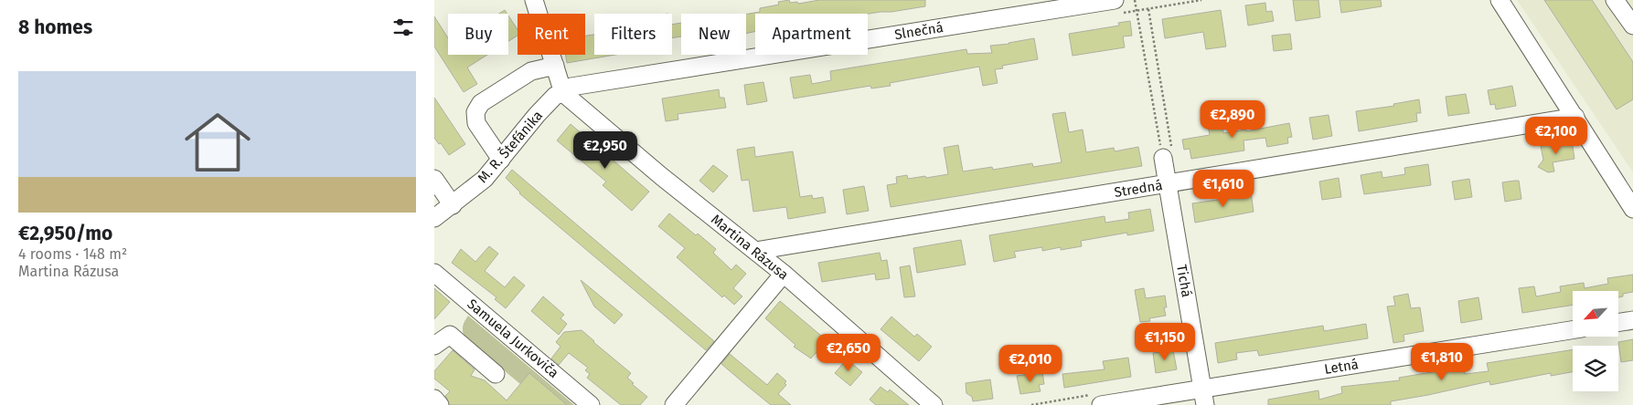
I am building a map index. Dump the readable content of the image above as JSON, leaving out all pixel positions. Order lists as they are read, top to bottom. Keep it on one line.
{"streets":{"street":["Slnečná","M. R. Štefánika","Stredná","Martina Rázusa","Tichá","Samuela Jurkoviča","Letná"]},"crossings":[["Slnečná","M. R. Štefánika"],["Slnečná","Martina Rázusa"],["M. R. Štefánika","Martina Rázusa"],["Stredná","Martina Rázusa"],["Stredná","Tichá"],["Tichá","Letná"]],"north":"bottom left","page":{"heading":"8 homes","chip":["Buy","Rent","Filters","New","Apartment"],"list":[{"name":"€2,950/mo","note":"4 rooms · 148 m² · Martina Rázusa"}],"price":["€2,890","€2,100","€2,950","€1,610","€1,150","€2,650","€1,810","€2,010"]}}
